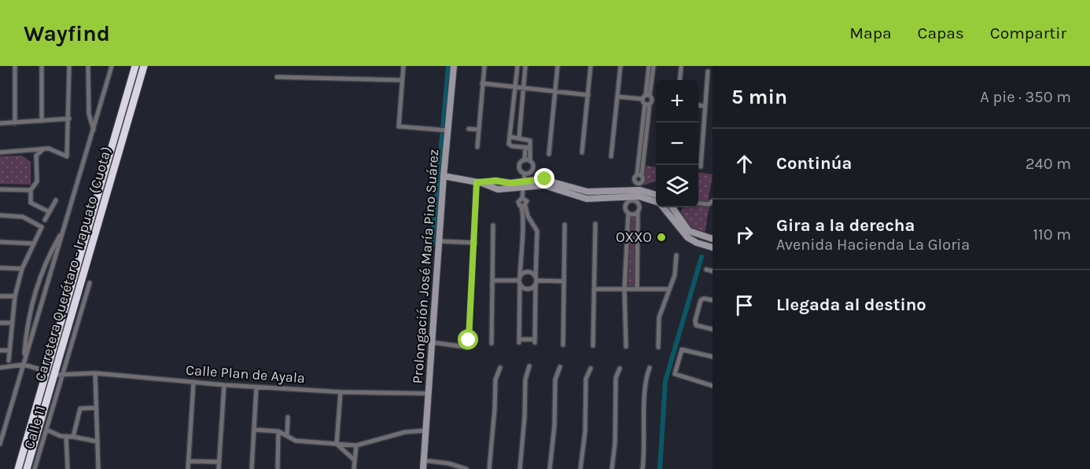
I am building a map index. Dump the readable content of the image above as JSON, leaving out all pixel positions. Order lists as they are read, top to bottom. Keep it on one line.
{"streets":{"highway":["Carretera Querétaro - Irapuato (Cuota)"],"main road":["Prolongación José María Pino Suárez"],"street":["Calle Plan de Ayala","Calle 11"]},"crossings":[["Prolongación José María Pino Suárez","Calle Plan de Ayala"],["Calle Plan de Ayala","Calle 11"]],"places":["OXXO"],"page":{"header":"Wayfind","nav":["Mapa","Capas","Compartir"],"heading":["5 min","A pie · 350 m"],"map_buttons":["+","−"],"list":[["Continúa","240 m"],["Gira a la derecha","Avenida Hacienda La Gloria","110 m"],"Llegada al destino"]}}
